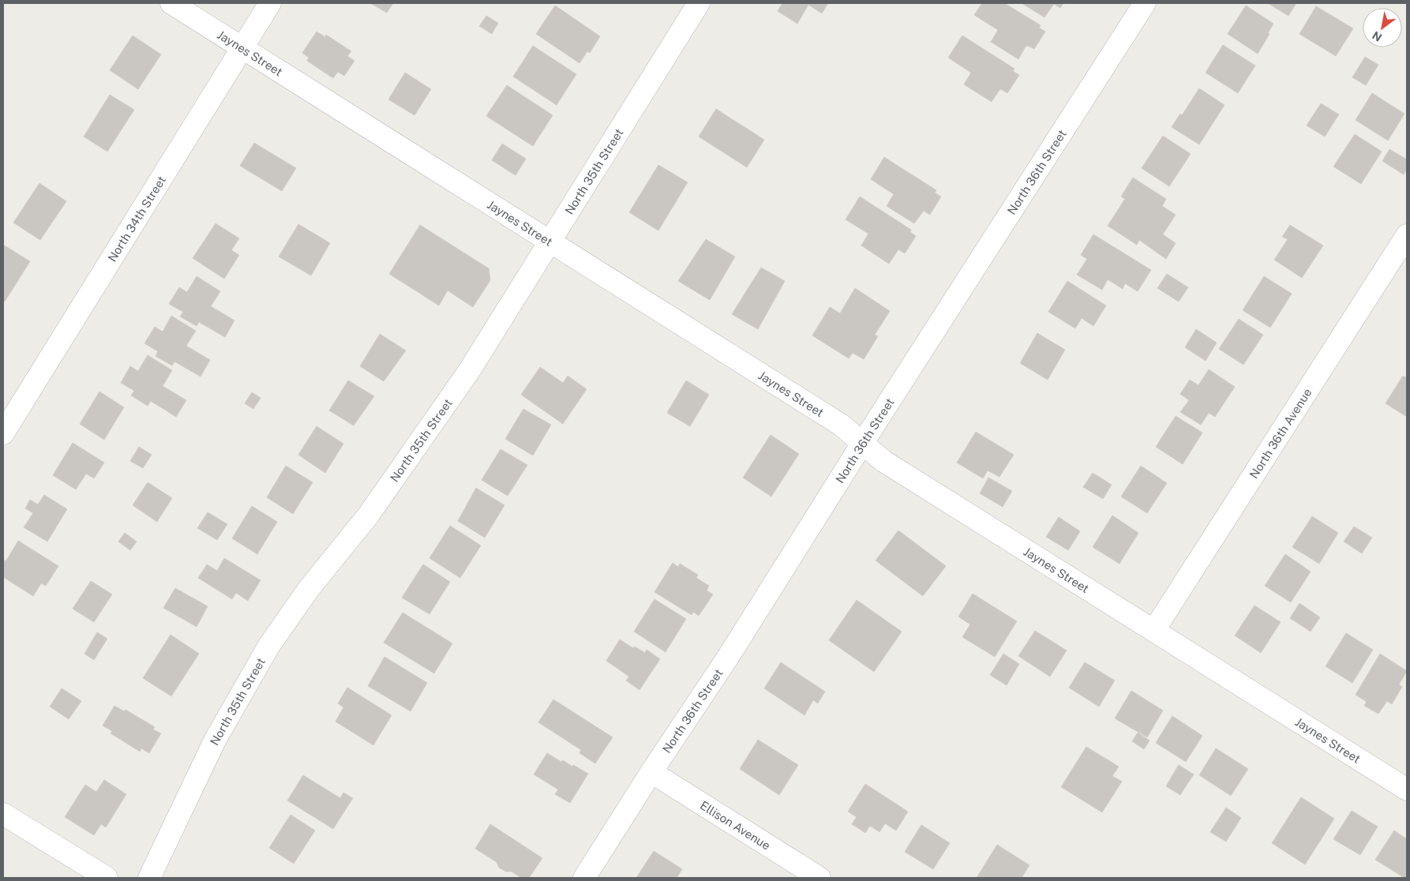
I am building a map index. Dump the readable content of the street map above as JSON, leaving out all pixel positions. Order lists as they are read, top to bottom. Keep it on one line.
{"streets":{"street":["Jaynes Street","North 35th Street","North 36th Street","North 34th Street","North 36th Avenue","Ellison Avenue"]},"crossings":[["Jaynes Street","North 35th Street"],["Jaynes Street","North 36th Street"],["Jaynes Street","North 34th Street"],["Jaynes Street","North 36th Avenue"],["North 36th Street","Ellison Avenue"]],"north":"bottom left"}
